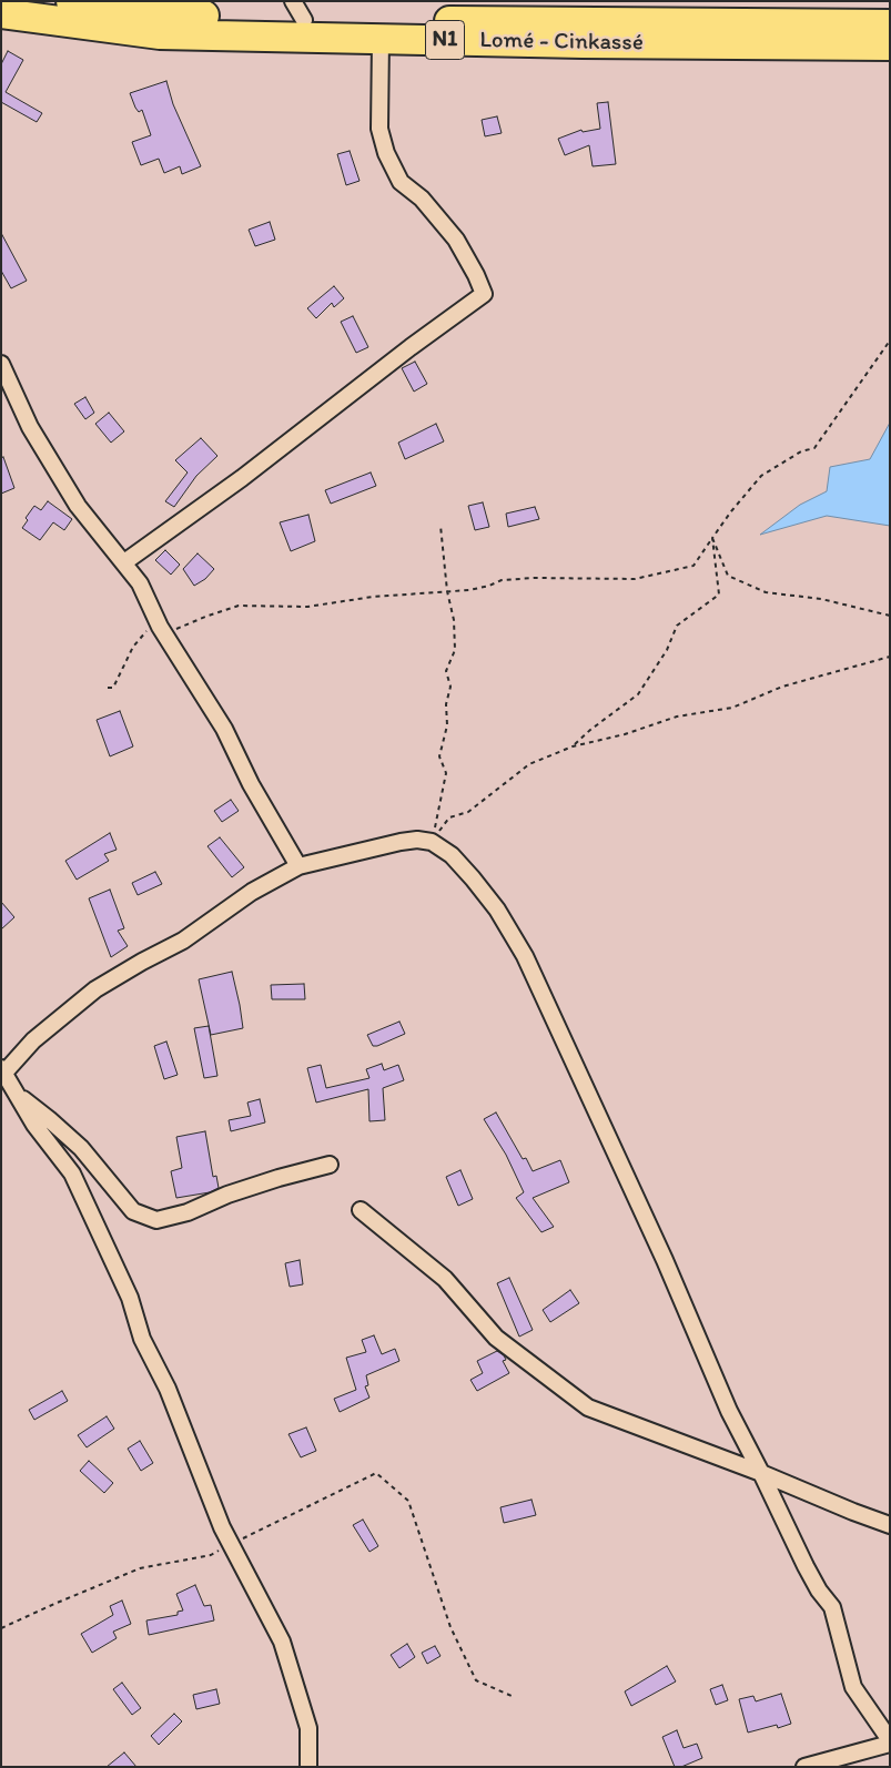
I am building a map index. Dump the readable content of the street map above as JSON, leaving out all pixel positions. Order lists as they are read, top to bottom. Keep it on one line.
{"streets":{"highway":["N1","Lomé - Cinkassé"]}}
